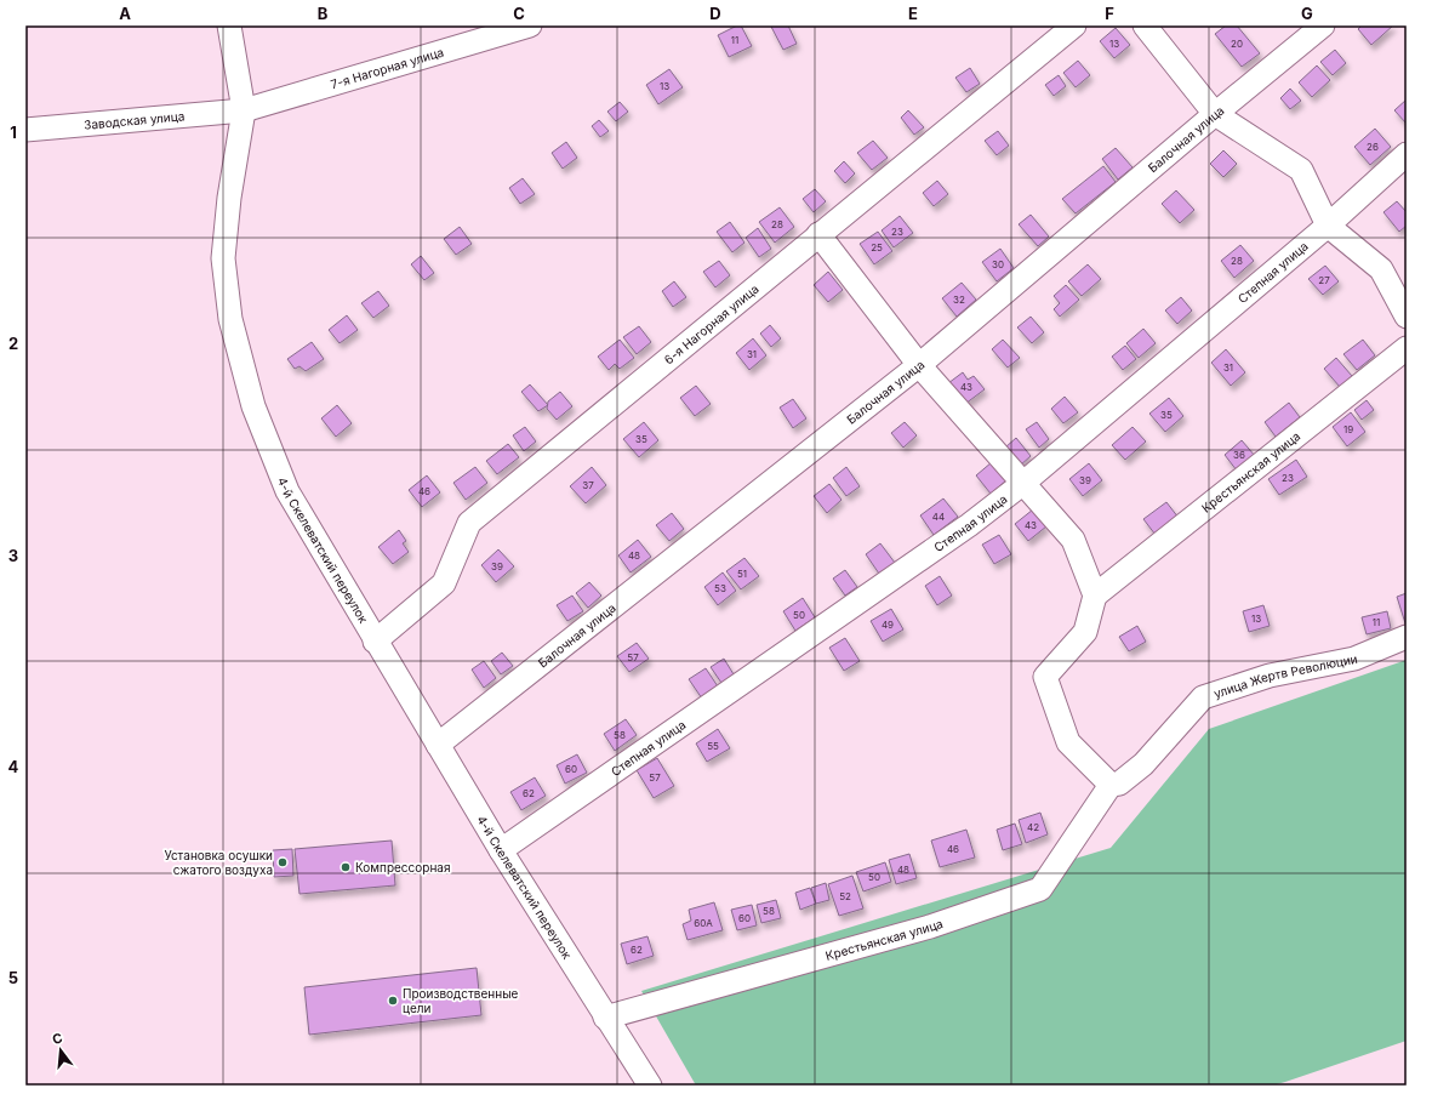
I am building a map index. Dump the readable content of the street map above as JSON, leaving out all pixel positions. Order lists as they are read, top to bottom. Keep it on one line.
{"streets":{"street":["7-я Нагорная улица","Заводская улица","Балочная улица","Степная улица","6-я Нагорная улица","Крестьянская улица","4-й Скелеватский переулок","улица Жертв Революции"]},"crossings":[["7-я Нагорная улица","Заводская улица"],["7-я Нагорная улица","4-й Скелеватский переулок"],["Заводская улица","4-й Скелеватский переулок"],["Балочная улица","4-й Скелеватский переулок"],["Степная улица","4-й Скелеватский переулок"],["6-я Нагорная улица","4-й Скелеватский переулок"],["Крестьянская улица","4-й Скелеватский переулок"],["Крестьянская улица","улица Жертв Революции"]],"places":["Установка осушки сжатого воздуха","Компрессорная","Производственные цели"],"house_numbers":["11","13","20","13","26","28","23","25","28","30","27","32","31","31","43","35","19","35","36","23","39","37","46","44","43","48","39","51","53","50","13","11","49","57","58","55","60","57","62","42","46","48","50","52","58","60","60А","62"],"north":"top","grid":{"columns":["A","B","C","D","E","F","G"],"rows":["1","2","3","4","5"]}}
